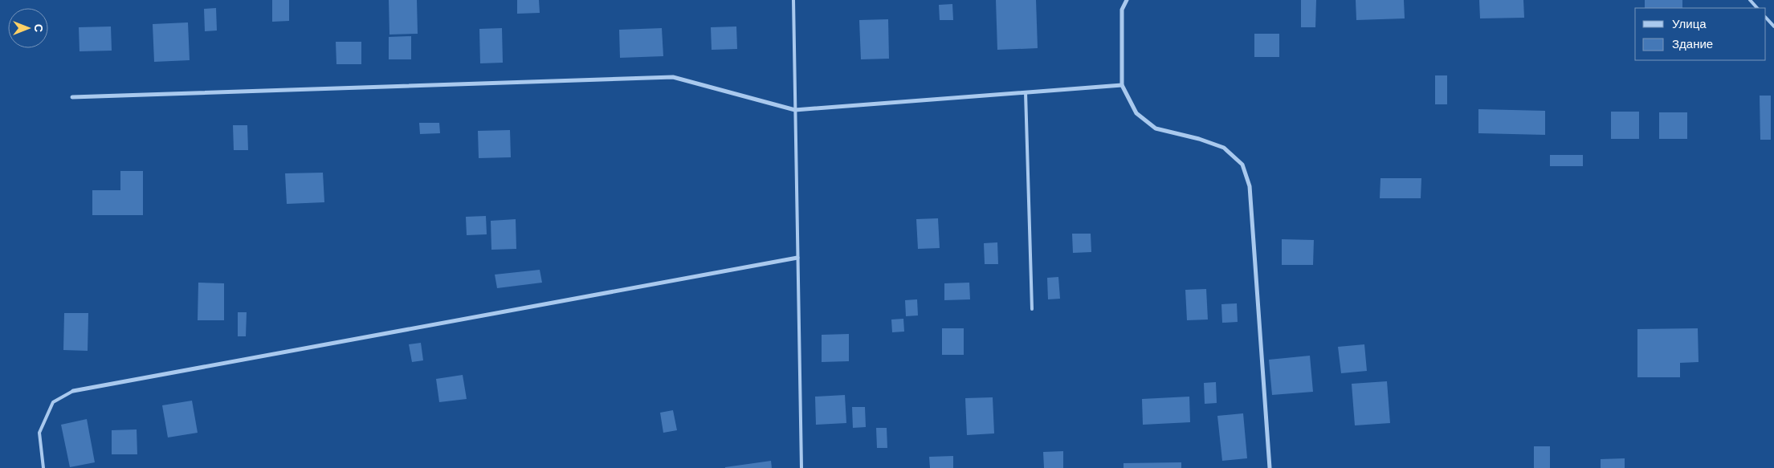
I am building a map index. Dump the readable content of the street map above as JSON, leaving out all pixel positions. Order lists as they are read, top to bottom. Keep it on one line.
{"legend":["Улица","Здание"],"north":"right"}
